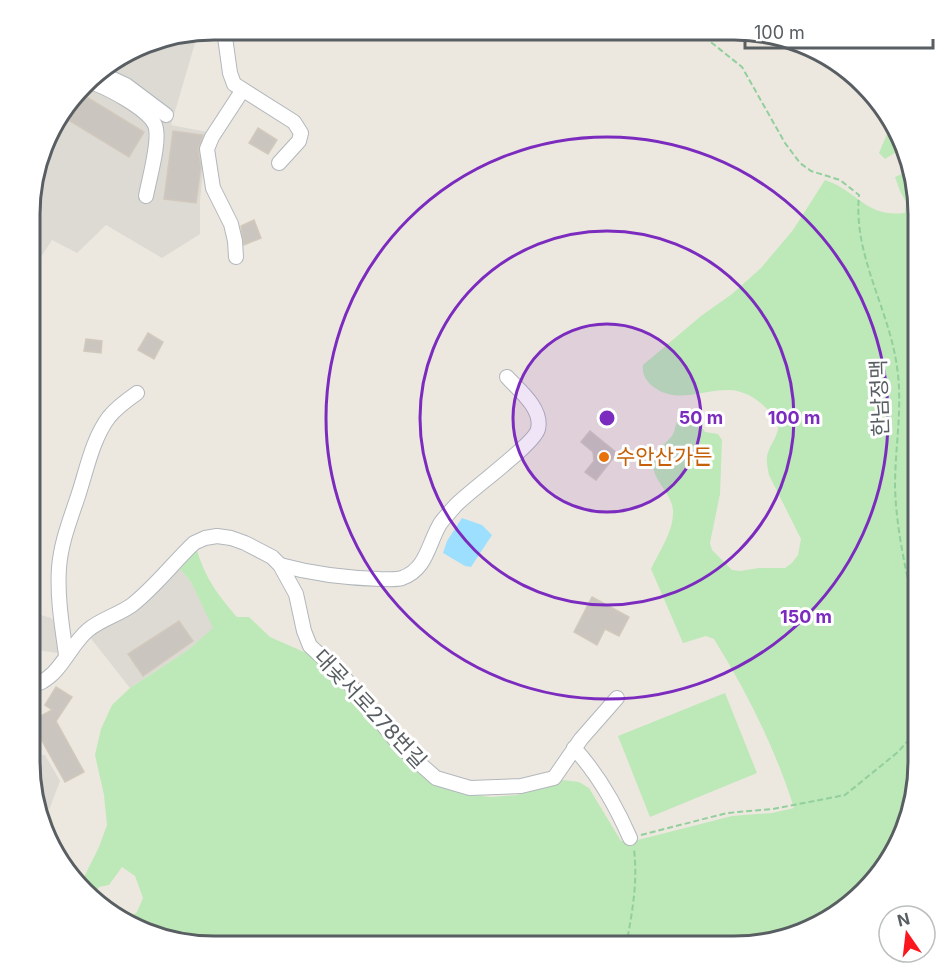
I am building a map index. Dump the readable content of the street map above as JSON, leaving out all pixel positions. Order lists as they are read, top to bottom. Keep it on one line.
{"streets":{"lane":["대곶서로278번길"],"path":["한남정맥"]},"places":["수안산가든"],"scale_bar":"100 m","north":"top","rings":["50 m","100 m","150 m"]}
